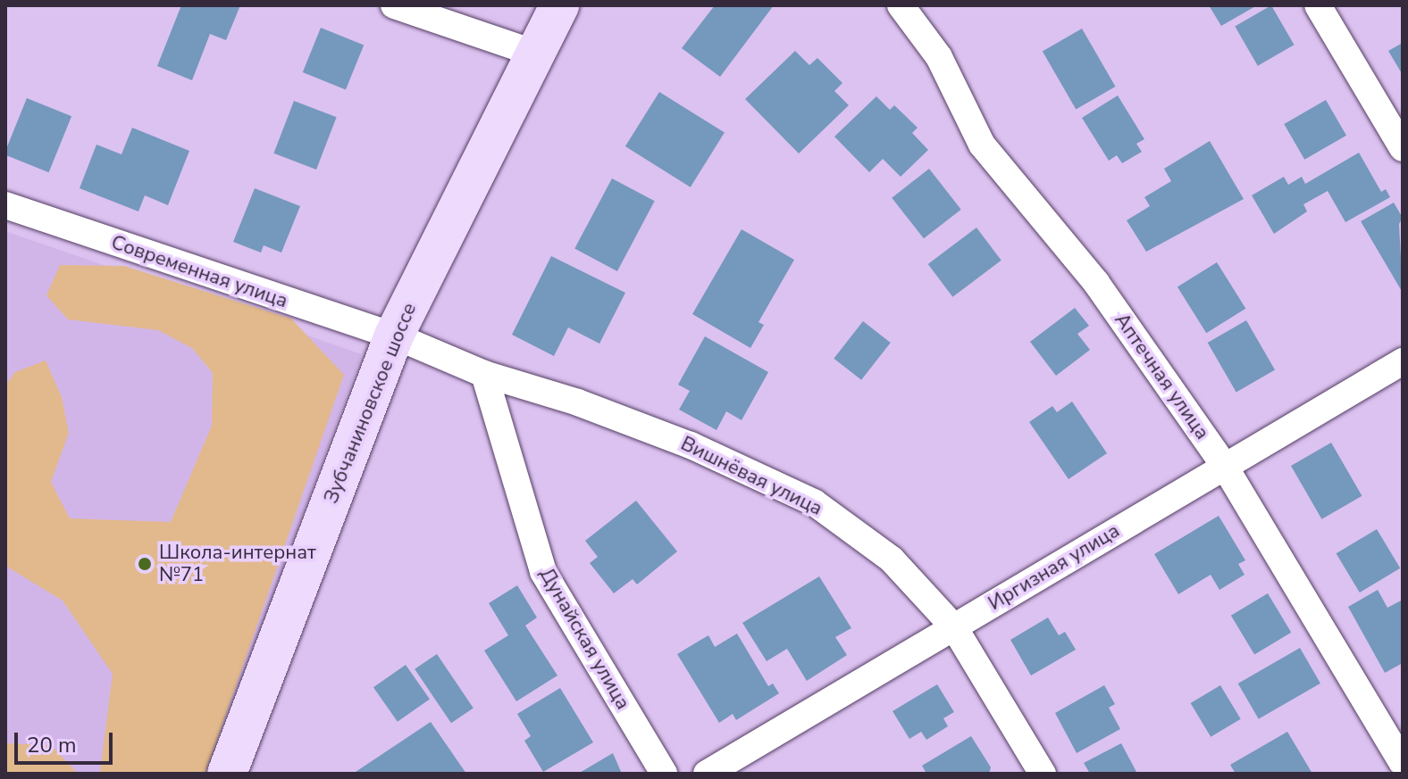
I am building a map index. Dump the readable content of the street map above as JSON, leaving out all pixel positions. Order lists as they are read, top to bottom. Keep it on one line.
{"streets":{"main road":["Зубчаниновское шоссе"],"street":["Современная улица","Аптечная улица","Вишнёвая улица","Иргизная улица","Дунайская улица"]},"crossings":[["Современная улица","Зубчаниновское шоссе"],["Современная улица","Вишнёвая улица"],["Аптечная улица","Иргизная улица"],["Зубчаниновское шоссе","Вишнёвая улица"],["Вишнёвая улица","Иргизная улица"],["Вишнёвая улица","Дунайская улица"]],"places":["Школа-интернат №71"],"scale_bar":"20 m"}
